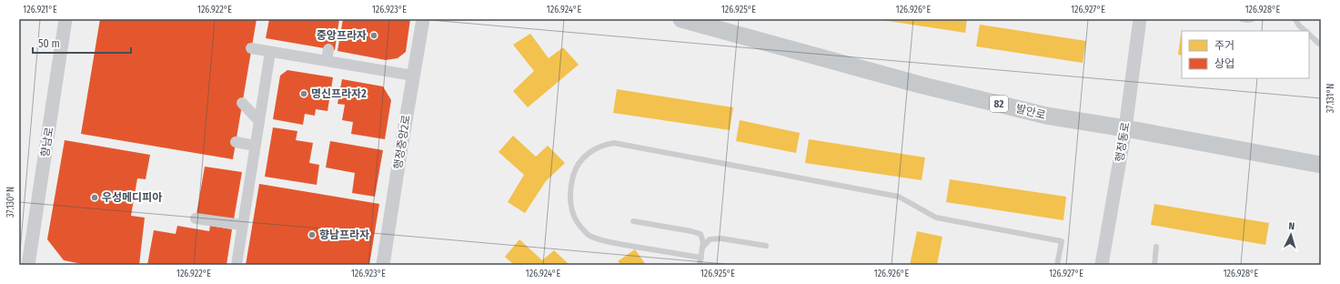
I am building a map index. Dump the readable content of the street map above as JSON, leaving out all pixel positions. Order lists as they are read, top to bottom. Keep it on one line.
{"streets":{"main road":["82","발안로"],"street":["향남로","행정중앙2로","행정동로"]},"crossings":[["발안로","행정동로"]],"places":["중앙프라자","명신프라자2","우성메디피아","향남프라자"],"legend":["주거","상업"],"scale_bar":"50 m","north":"top","coordinates":["126.921°E","126.922°E","126.923°E","126.924°E","126.925°E","126.926°E","126.927°E","126.928°E","37.131°N","37.130°N"]}
